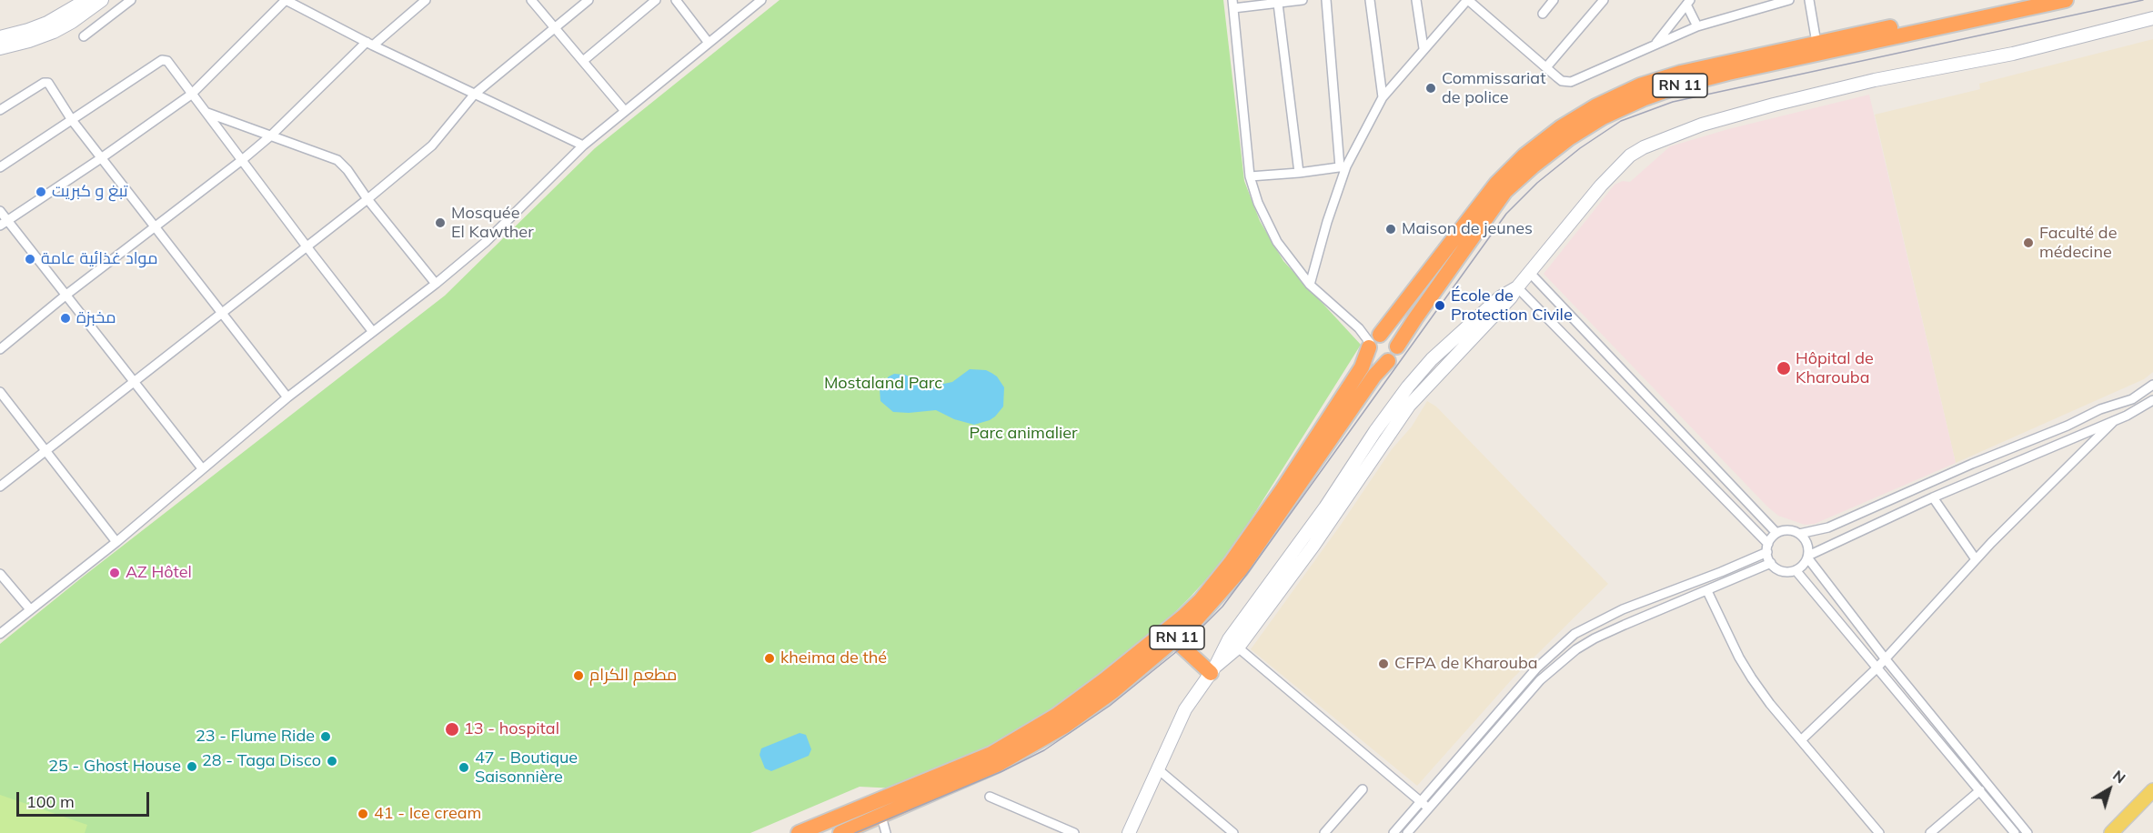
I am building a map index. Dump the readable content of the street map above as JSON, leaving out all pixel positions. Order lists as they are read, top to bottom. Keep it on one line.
{"streets":{"highway":["RN 11"]},"parks":["Mostaland Parc","Parc animalier"],"places":["Commissariat de police","تبغ و كبريت","Mosquée El Kawther","Maison de jeunes","Faculté de médecine","مواد غذائية عامة","École de Protection Civile","مخبزة","Hôpital de Kharouba","AZ Hôtel","kheima de thé","CFPA de Kharouba","مطعم الكرام","13 - hospital","23 - Flume Ride","28 - Taga Disco","25 - Ghost House","47 - Boutique Saisonnière","41 - Ice cream"],"scale_bar":"100 m","north":"top right"}
